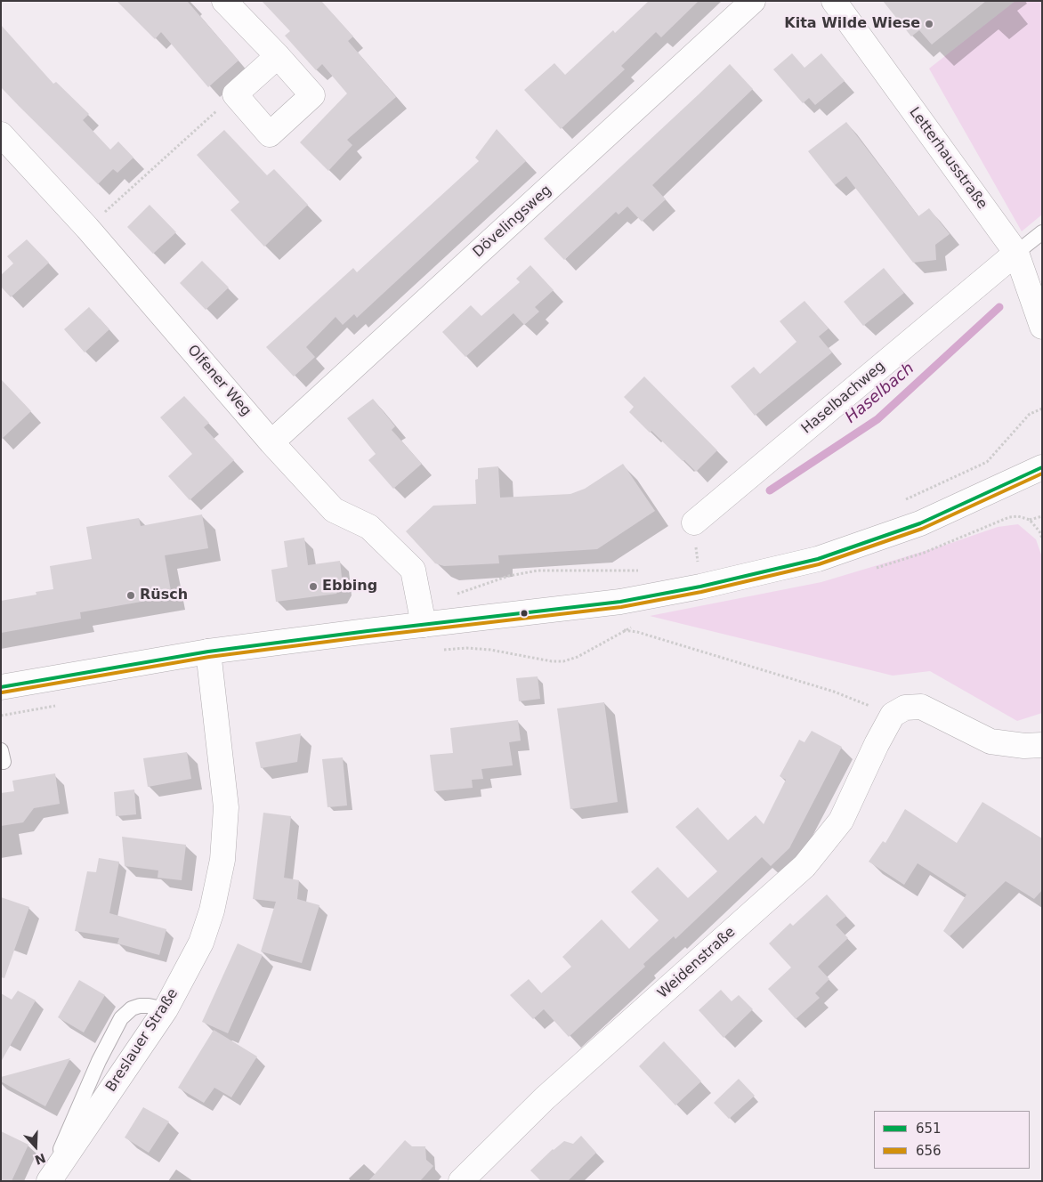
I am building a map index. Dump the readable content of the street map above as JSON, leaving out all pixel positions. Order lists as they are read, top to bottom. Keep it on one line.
{"streets":{"street":["Letterhausstraße","Dövelingsweg","Olfener Weg","Haselbachweg","Weidenstraße","Breslauer Straße"]},"crossings":[["Letterhausstraße","Haselbachweg"],["Dövelingsweg","Olfener Weg"]],"water":["Haselbach"],"places":["Kita Wilde Wiese","Ebbing","Rüsch"],"lines":["transit line 651","transit line 656"],"legend":["651","656"],"north":"bottom"}
